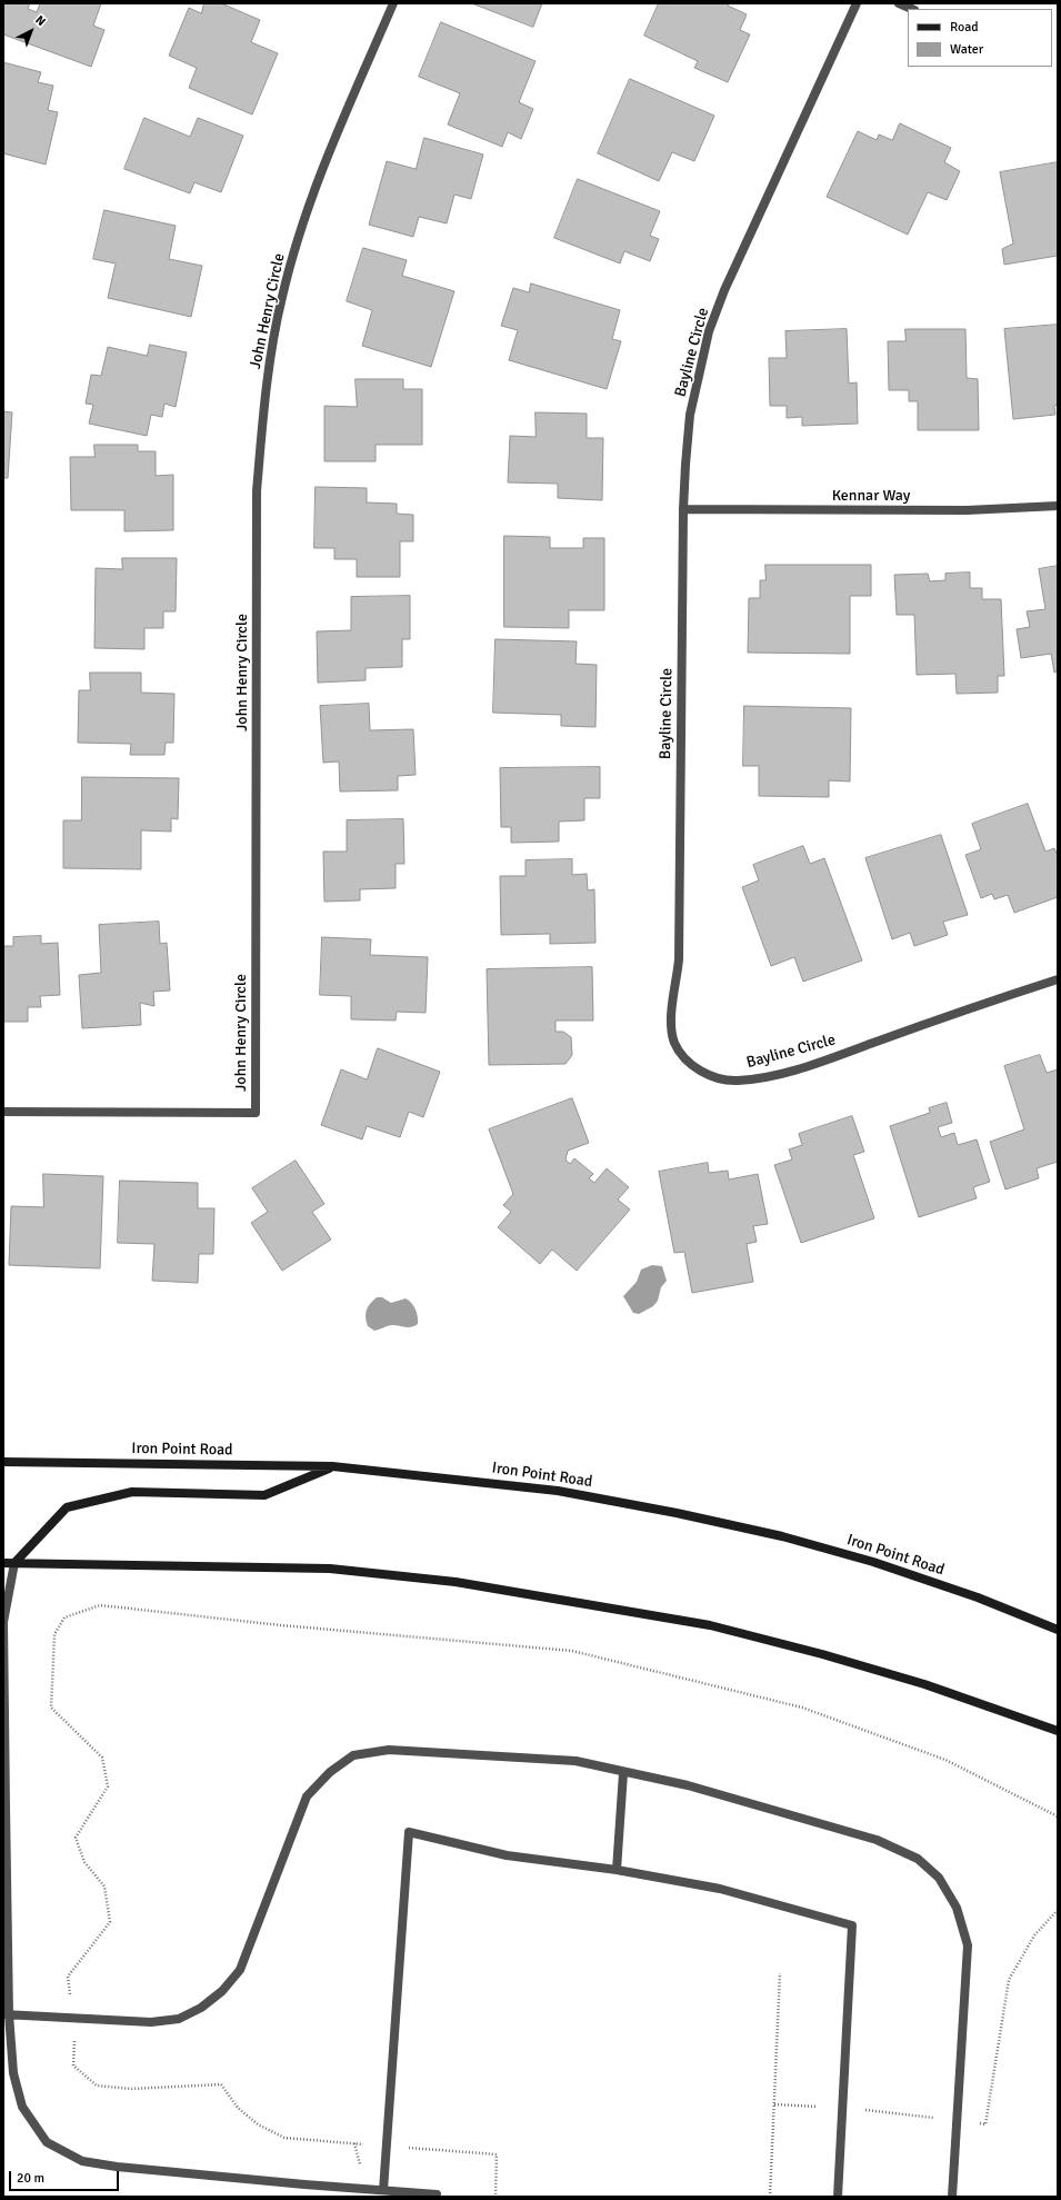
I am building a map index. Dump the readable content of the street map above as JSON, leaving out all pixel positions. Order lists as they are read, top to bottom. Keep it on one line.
{"streets":{"main road":["Iron Point Road"],"street":["John Henry Circle","Bayline Circle","Kennar Way"]},"crossings":[["Bayline Circle","Kennar Way"]],"legend":["Road","Water"],"scale_bar":"20 m","north":"top right"}
